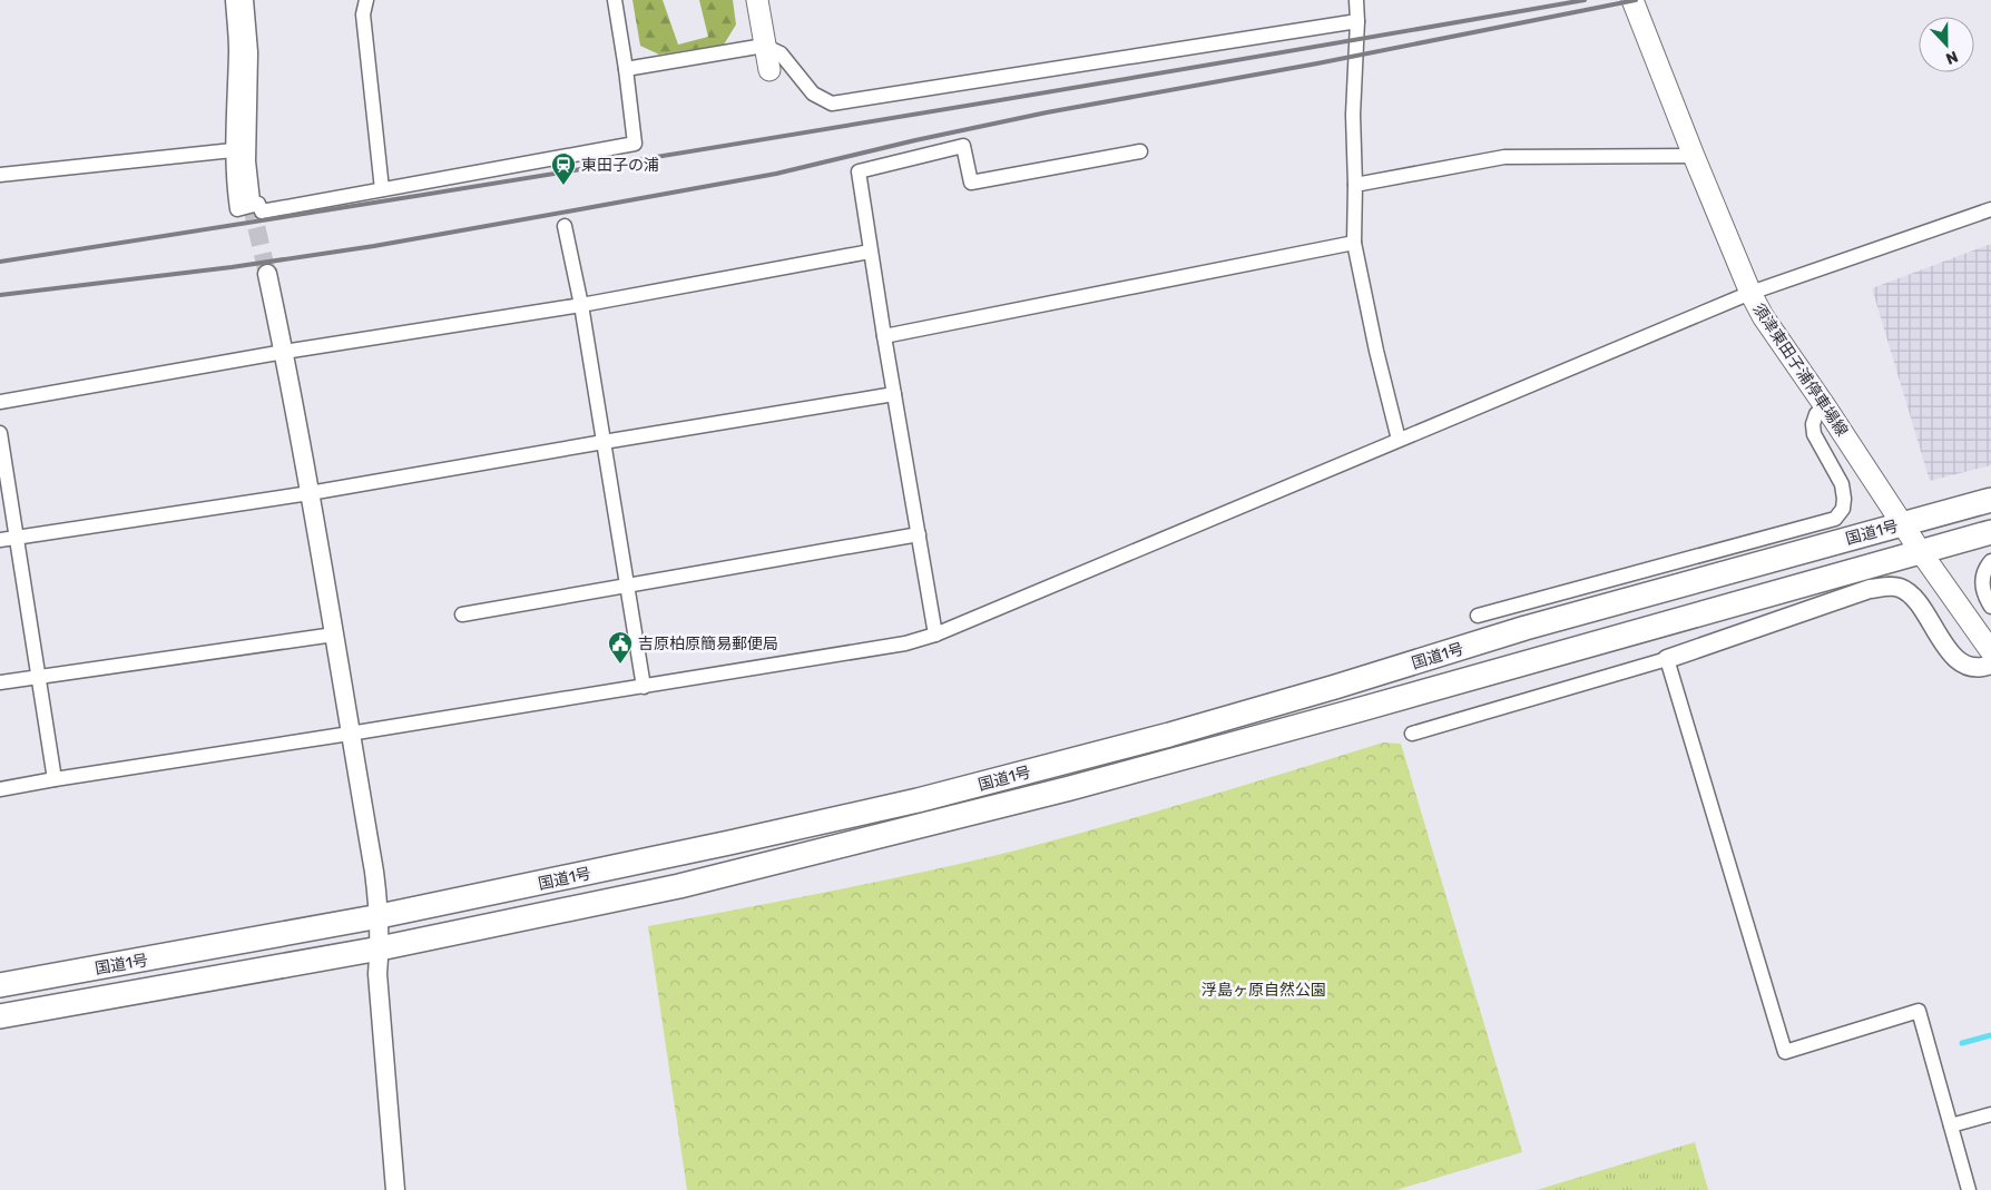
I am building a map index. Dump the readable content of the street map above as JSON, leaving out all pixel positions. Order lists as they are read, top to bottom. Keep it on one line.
{"streets":{"highway":["国道1号"],"main road":["須津東田子浦停車場線"]},"crossings":[["須津東田子浦停車場線","国道1号"]],"parks":["浮島ヶ原自然公園"],"places":{"station":["東田子の浦"],"public building":["吉原柏原簡易郵便局"]},"north":"bottom"}
